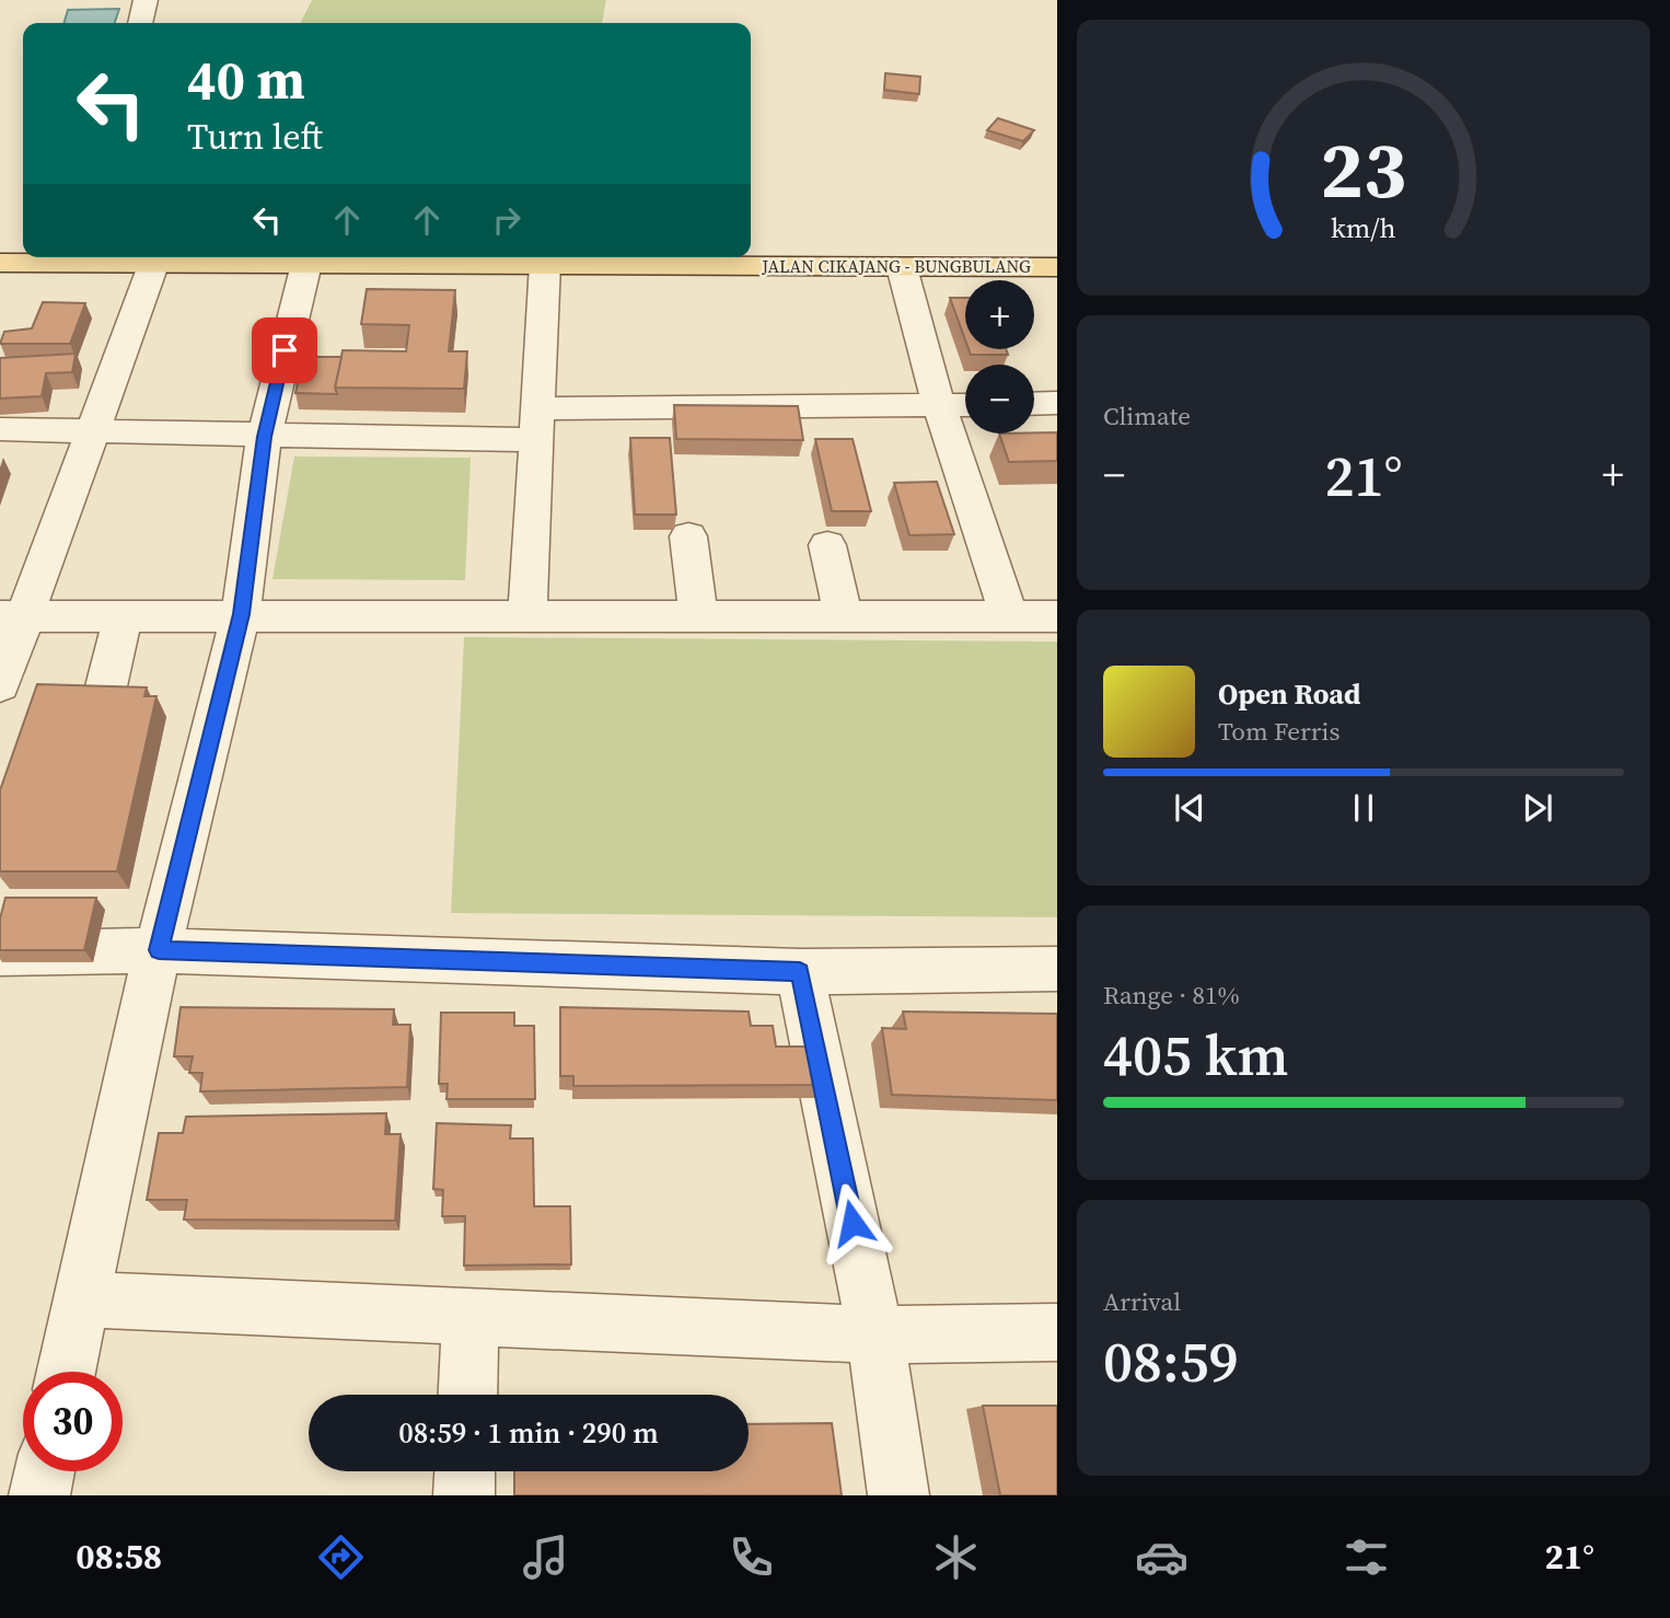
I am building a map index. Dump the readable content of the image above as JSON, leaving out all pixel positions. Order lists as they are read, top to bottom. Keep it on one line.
{"streets":{"main road":["JALAN CIKAJANG - BUNGBULANG"]},"page":{"turn":["40 m","Turn left"],"map_buttons":["+","−"],"tile":["Climate",["Range · 81%","405 km"],["Arrival","08:59"]],"heat":["−","21°","+"],"song":["Open Road","Tom Ferris"],"limit":"30","trip":"08:59 · 1 min · 290 m","tabs":["08:58","21°"],"gauge":["23","km/h"]}}
